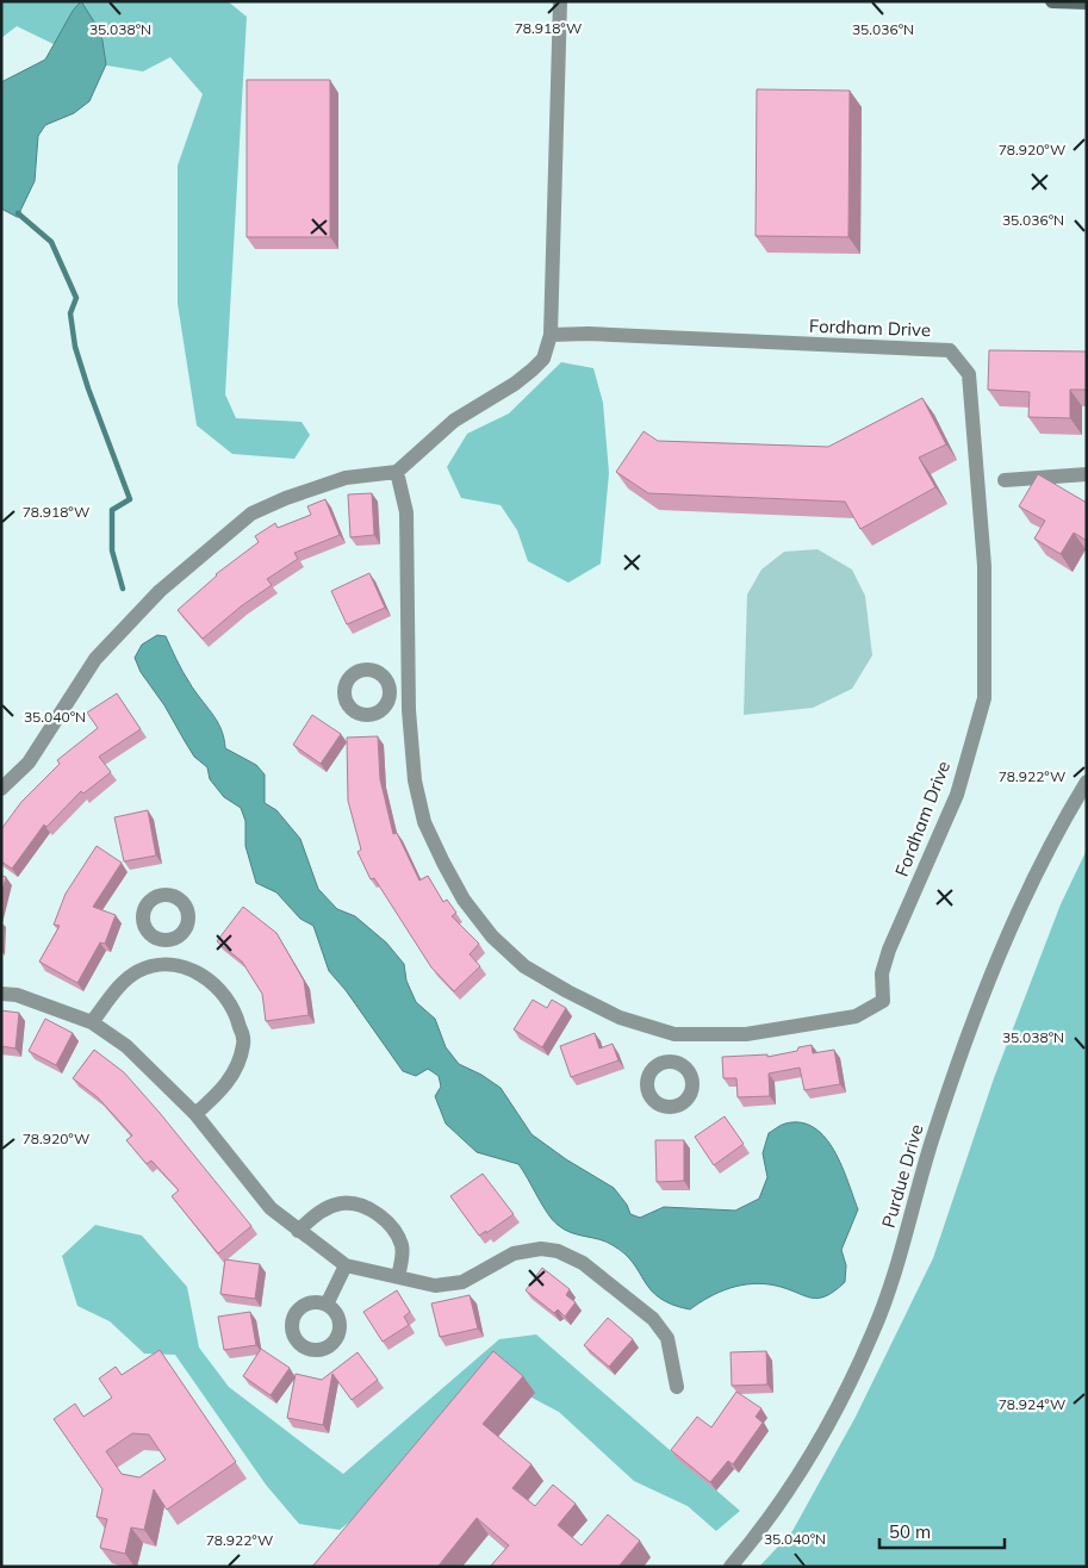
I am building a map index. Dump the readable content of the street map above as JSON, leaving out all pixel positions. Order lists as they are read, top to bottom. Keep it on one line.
{"streets":{"street":["Fordham Drive","Purdue Drive"]},"scale_bar":"50 m","coordinates":["78.918°W","35.038°N","35.036°N","78.920°W","35.040°N","78.922°W","78.924°W"]}
